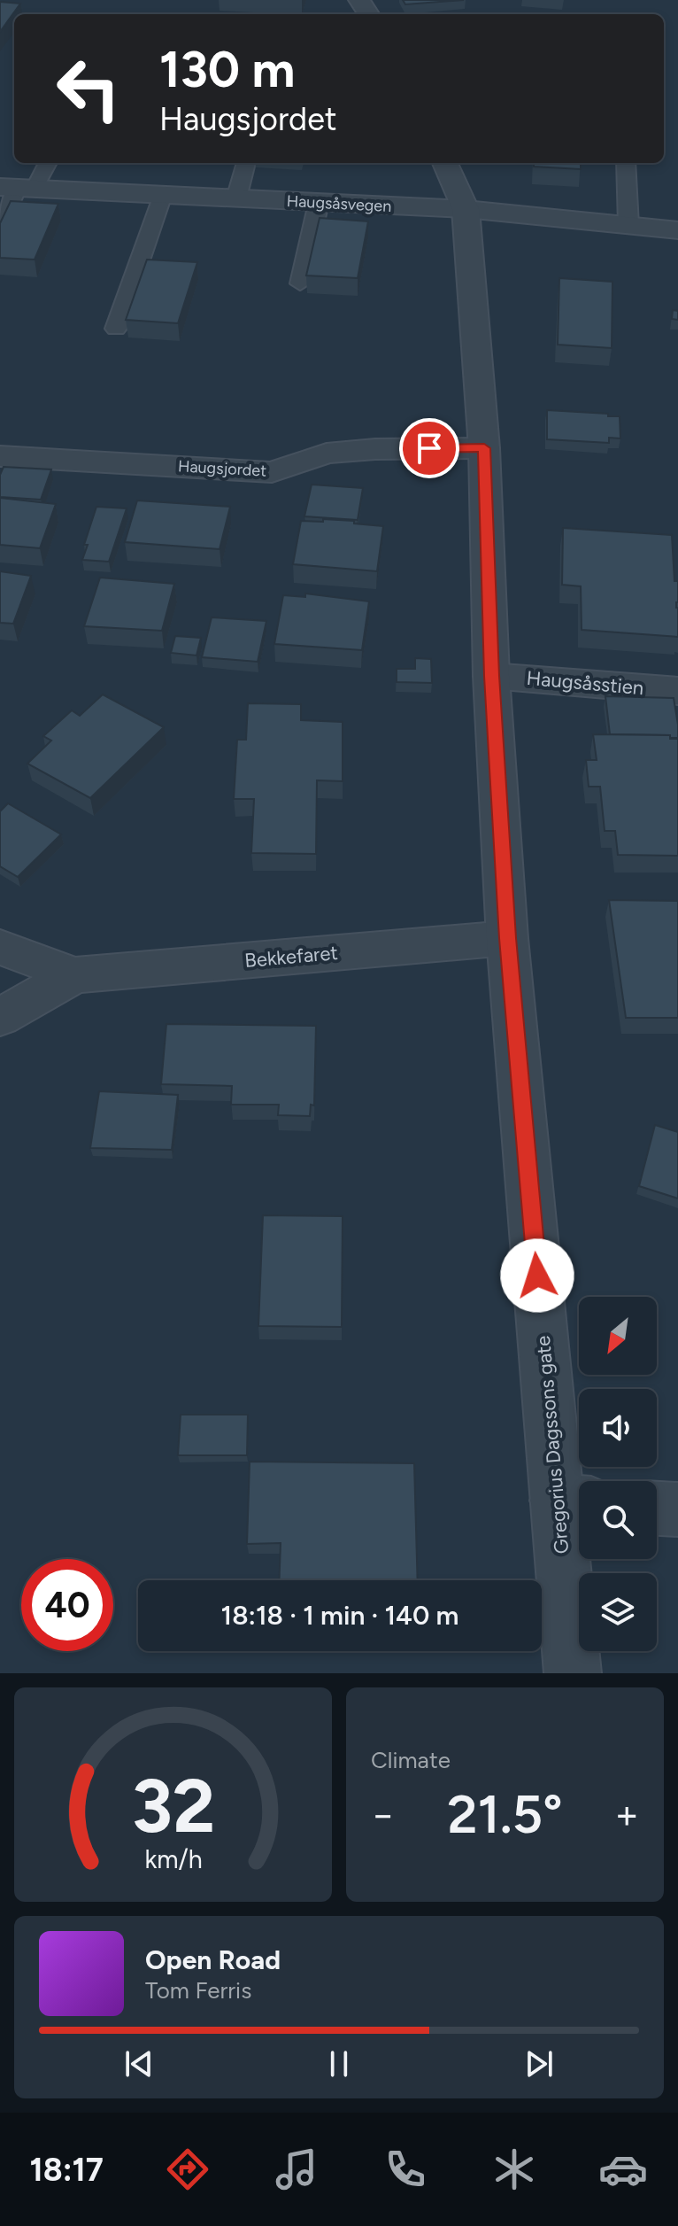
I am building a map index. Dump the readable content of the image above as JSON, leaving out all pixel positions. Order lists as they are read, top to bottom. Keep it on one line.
{"streets":{"street":["Haugsåsvegen","Haugsjordet","Haugsåsstien","Bekkefaret","Gregorius Dagssons gate"]},"crossings":[["Haugsåsvegen","Gregorius Dagssons gate"],["Haugsjordet","Gregorius Dagssons gate"],["Haugsåsstien","Gregorius Dagssons gate"],["Bekkefaret","Gregorius Dagssons gate"]],"north":"bottom left","page":{"turn":["130 m","Haugsjordet"],"limit":"40","trip":"18:18 · 1 min · 140 m","tile":"Climate","heat":["−","21.5°","+"],"song":["Open Road","Tom Ferris"],"tabs":"18:17","gauge":["32","km/h"]}}
